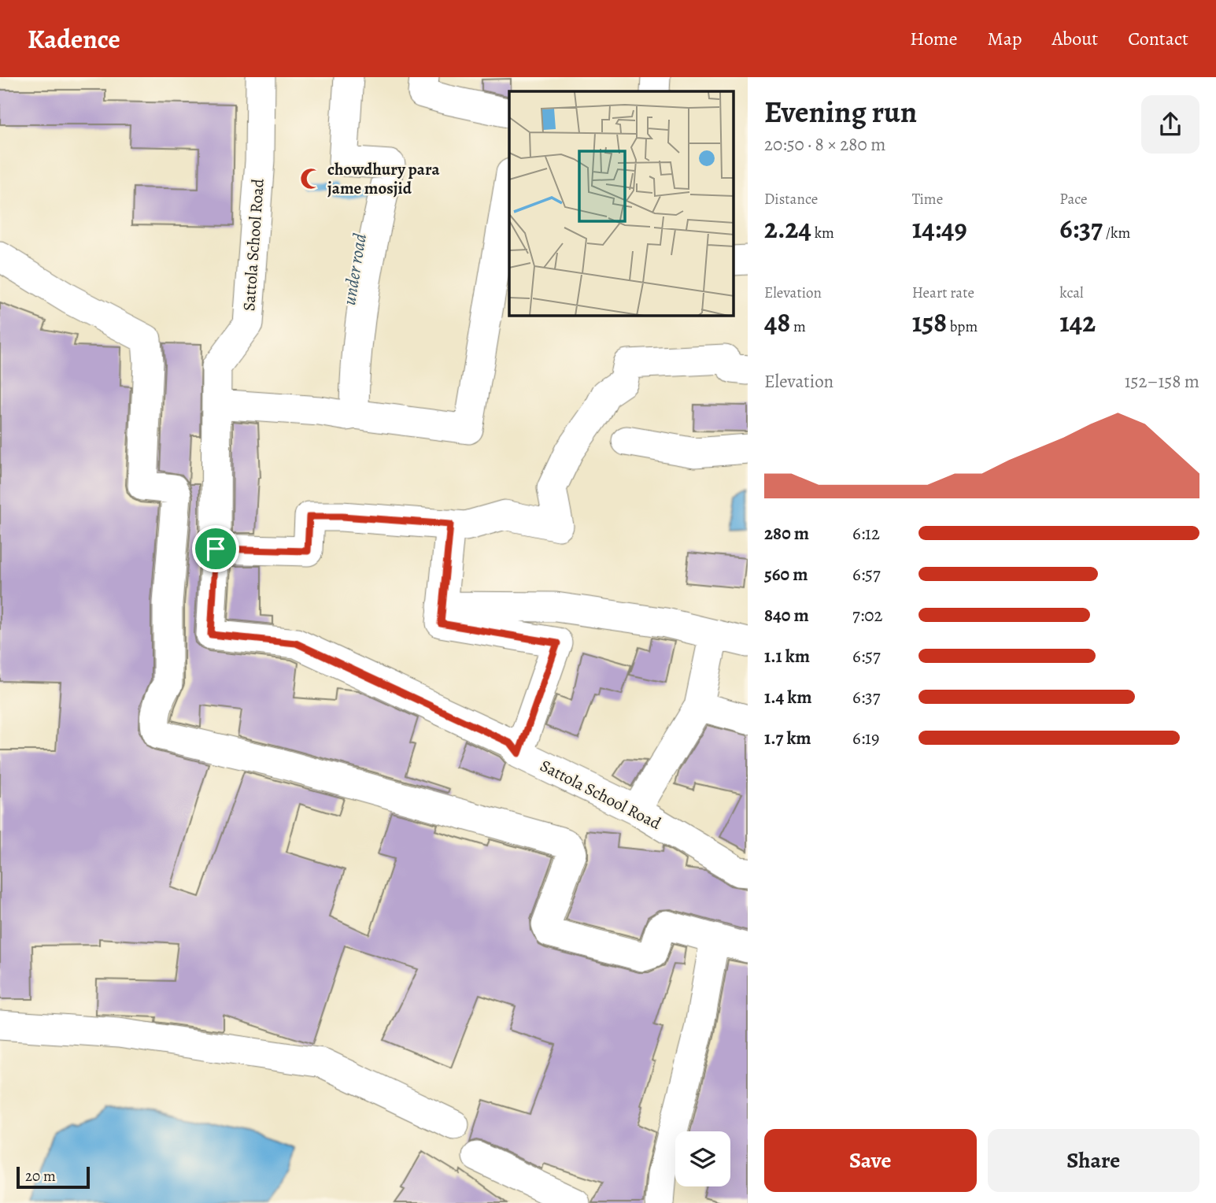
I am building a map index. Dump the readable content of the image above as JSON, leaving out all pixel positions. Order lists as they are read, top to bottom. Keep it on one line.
{"streets":{"street":["Sattola School Road"]},"water":["under road"],"places":{"mosque":["chowdhury para jame mosjid"]},"scale_bar":"20 m","page":{"header":"Kadence","nav":["Home","Map","About","Contact"],"heading":["Evening run","20:50 · 8 × 280 m"],"stats":[["Distance","2.24 km"],["Time","14:49"],["Pace","6:37 /km"],["Elevation","48 m"],["Heart rate","158 bpm"],["kcal","142"]],"chart":["Elevation","152–158 m"],"list":[{"name":"280 m","note":"6:12"},{"name":"560 m","note":"6:57"},{"name":"840 m","note":"7:02"},{"name":"1.1 km","note":"6:57"},{"name":"1.4 km","note":"6:37"},{"name":"1.7 km","note":"6:19"}],"buttons":["Save","Share"],"scale":"20 m"}}
